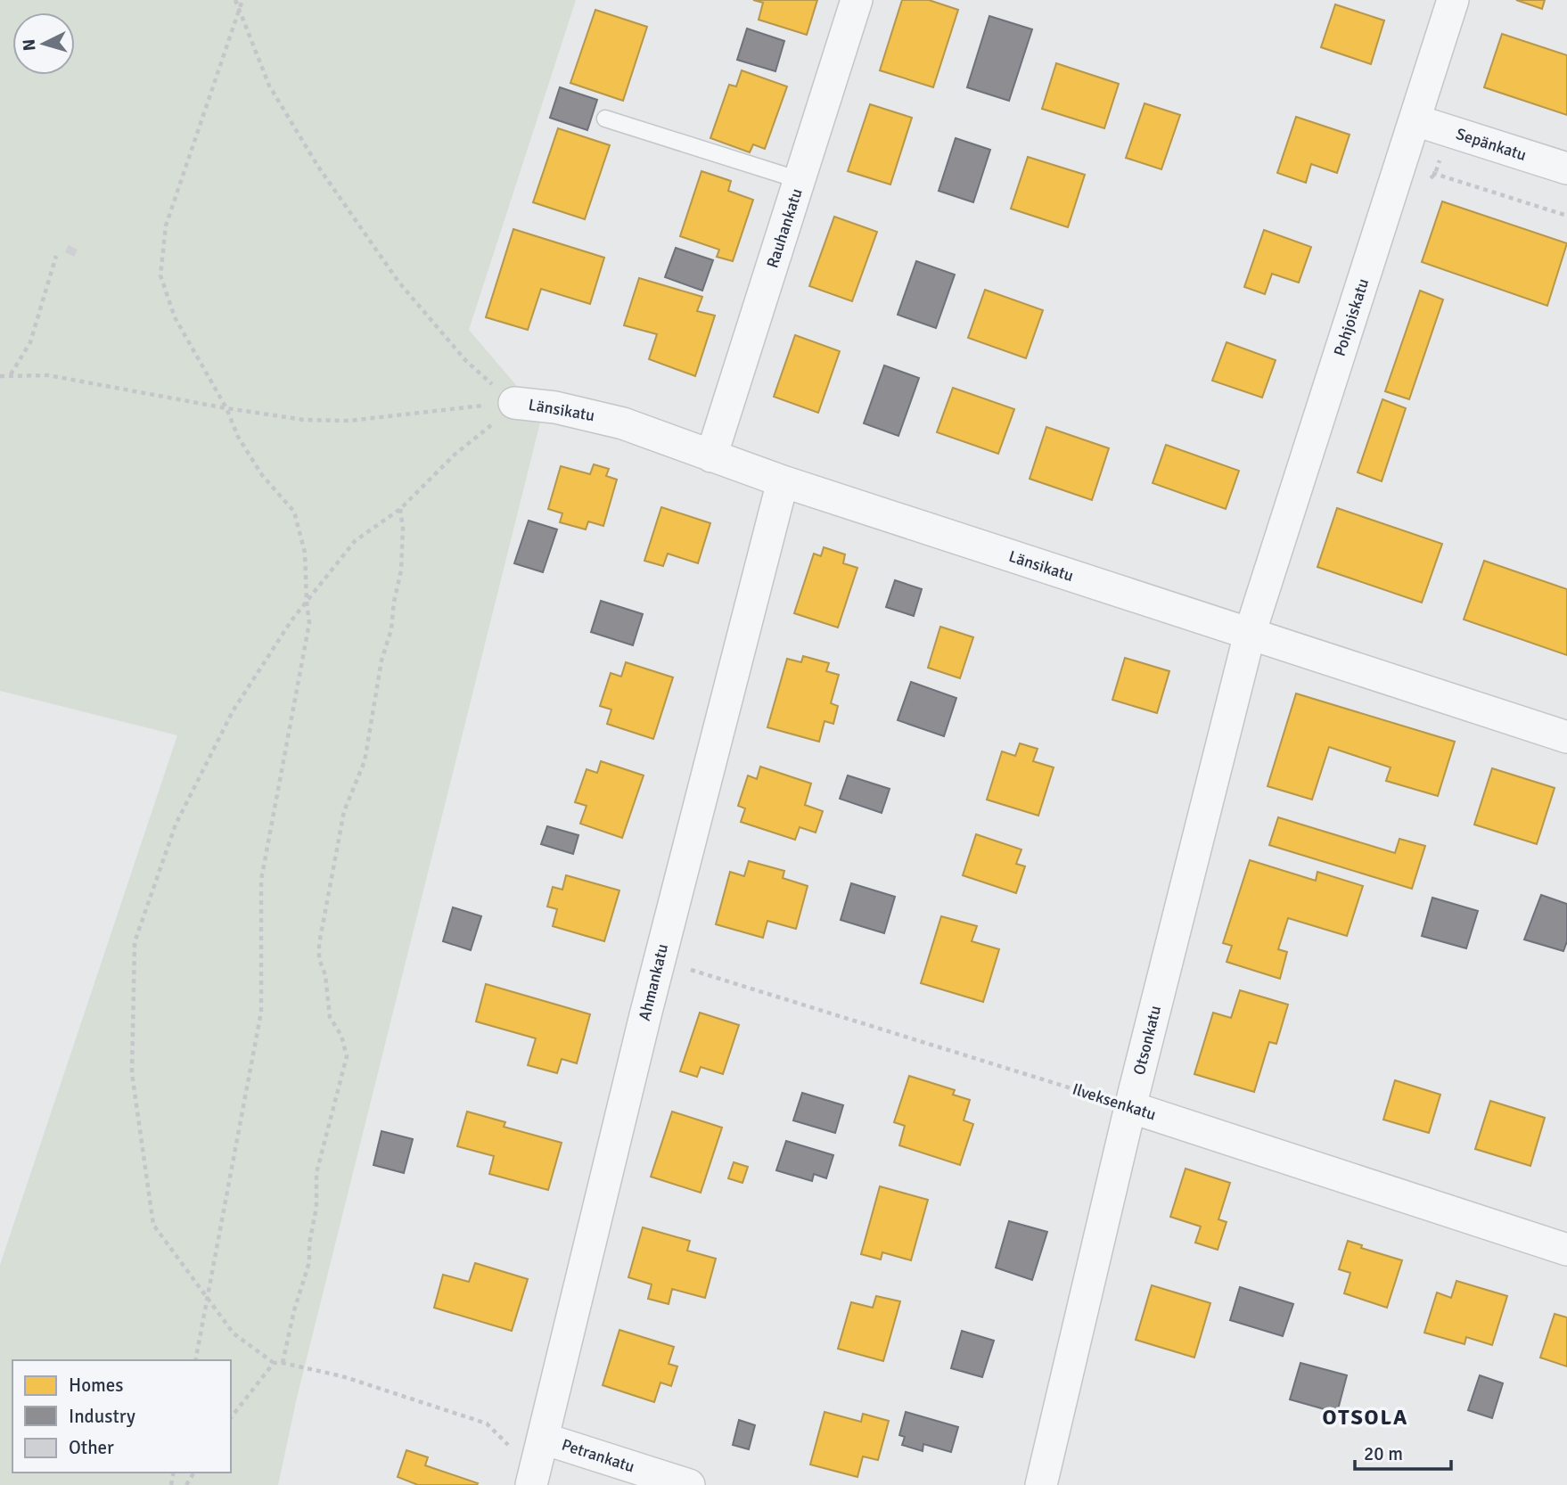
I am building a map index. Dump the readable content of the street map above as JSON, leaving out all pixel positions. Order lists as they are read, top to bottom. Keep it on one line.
{"streets":{"street":["Sepänkatu","Rauhankatu","Pohjoiskatu","Länsikatu","Ahmankatu","Otsonkatu","Ilveksenkatu","Petrankatu"]},"crossings":[["Sepänkatu","Pohjoiskatu"],["Rauhankatu","Länsikatu"],["Pohjoiskatu","Länsikatu"],["Pohjoiskatu","Otsonkatu"],["Länsikatu","Ahmankatu"],["Länsikatu","Otsonkatu"],["Ahmankatu","Ilveksenkatu"],["Ahmankatu","Petrankatu"],["Otsonkatu","Ilveksenkatu"]],"districts":["OTSOLA"],"legend":["Homes","Industry","Other"],"scale_bar":"20 m","north":"left"}
